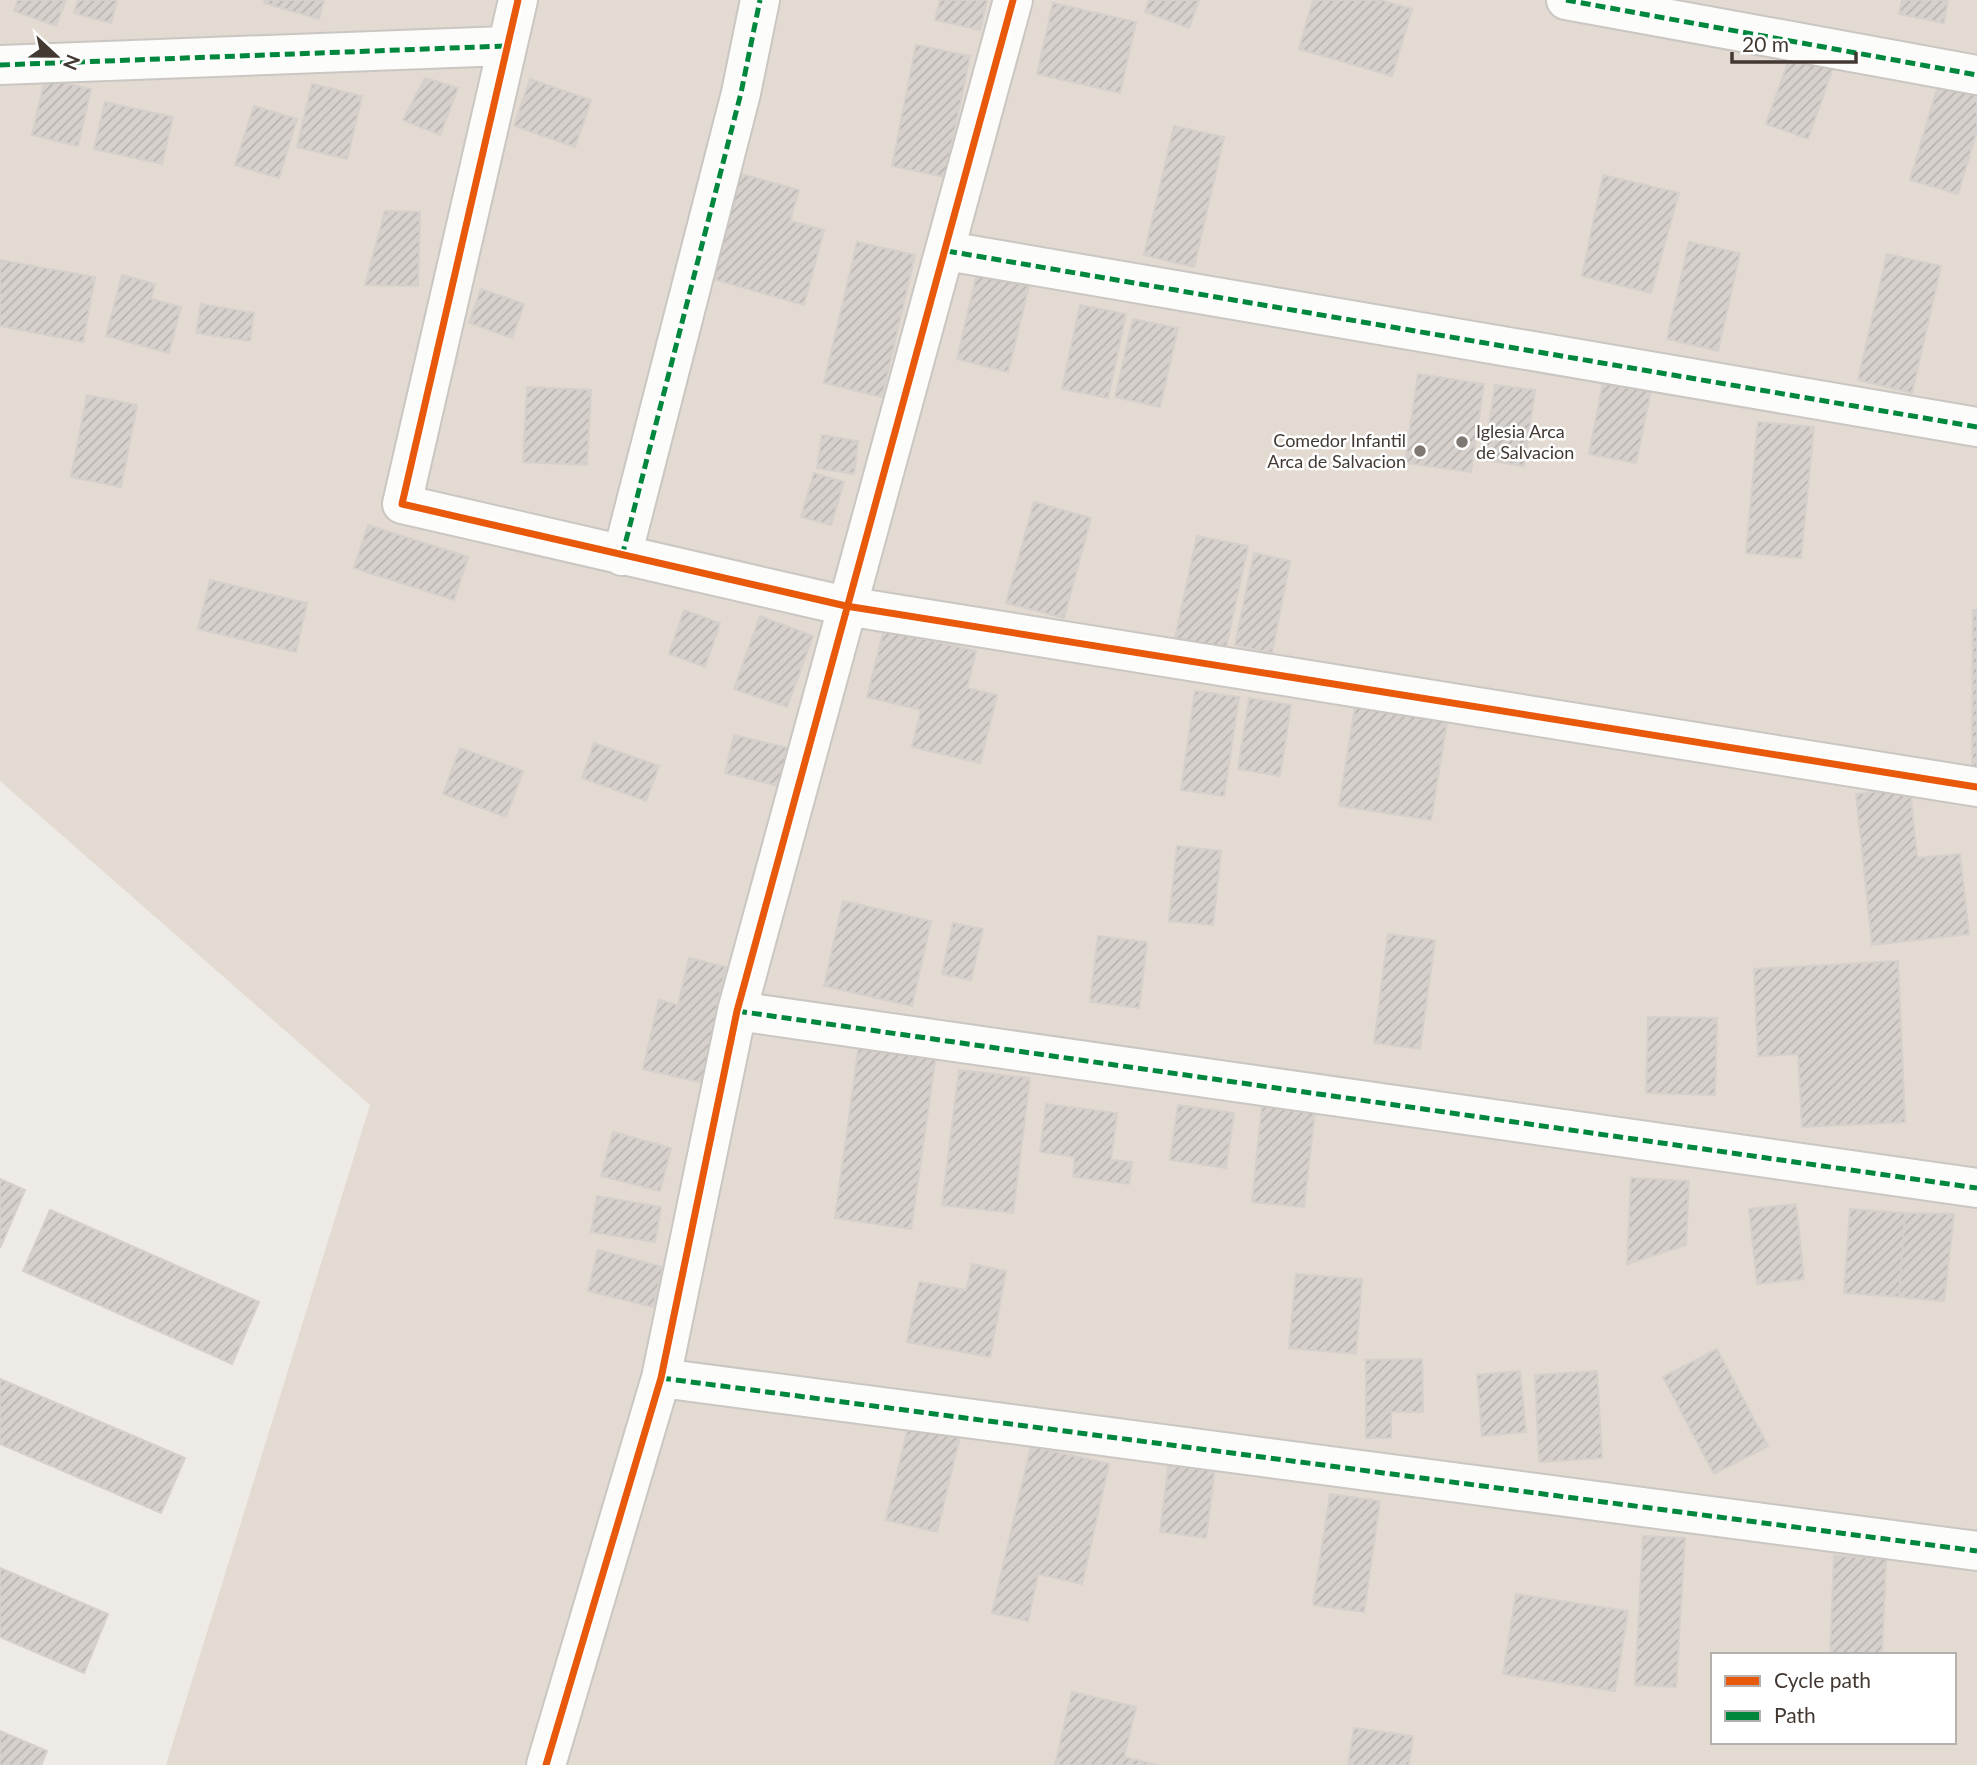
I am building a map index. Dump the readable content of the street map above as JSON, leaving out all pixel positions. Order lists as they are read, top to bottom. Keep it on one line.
{"places":["Iglesia Arca de Salvacion","Comedor Infantil Arca de Salvacion"],"legend":["Cycle path","Path"],"scale_bar":"20 m","north":"right"}
